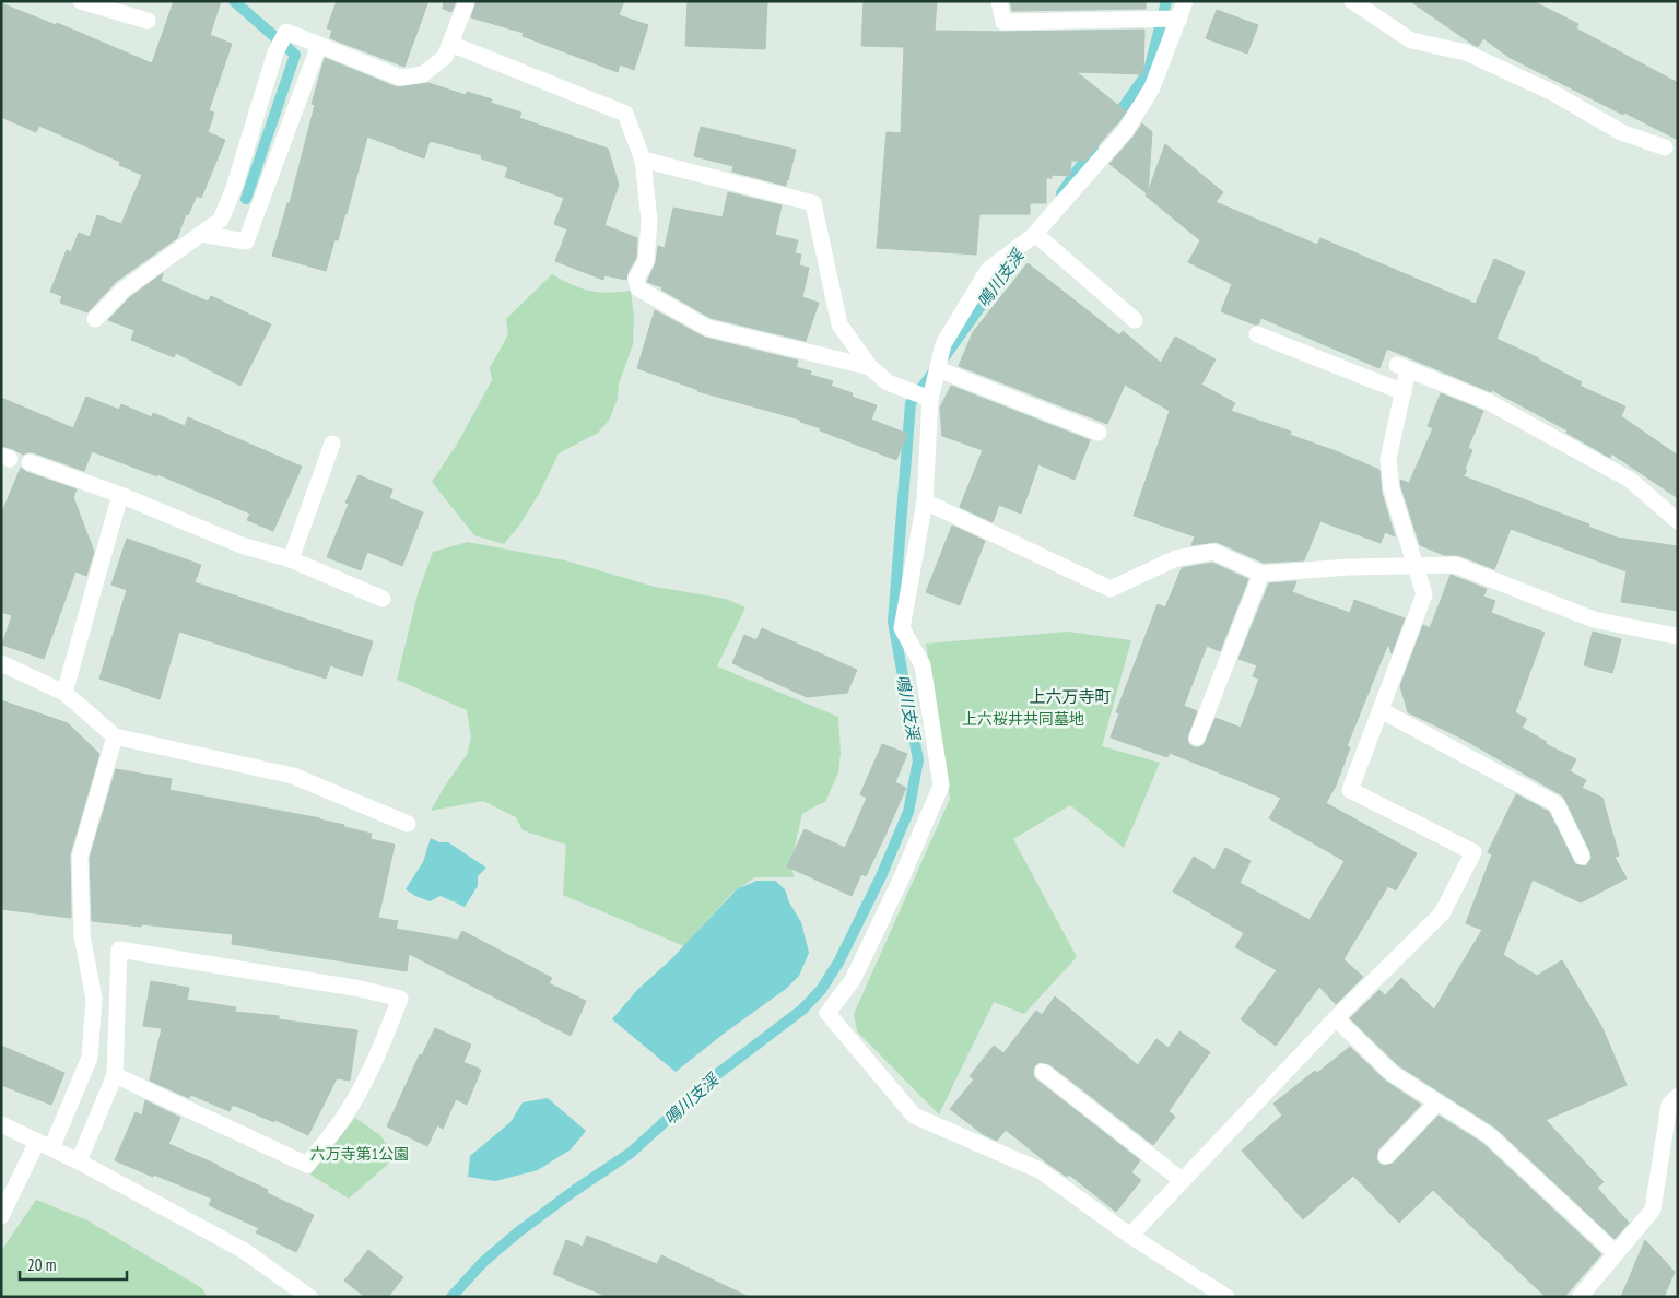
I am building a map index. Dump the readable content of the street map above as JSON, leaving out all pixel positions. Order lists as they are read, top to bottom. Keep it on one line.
{"districts":["上六万寺町"],"water":["鳴川支渓"],"parks":["上六桜井共同墓地","六万寺第1公園"],"scale_bar":"20 m"}
